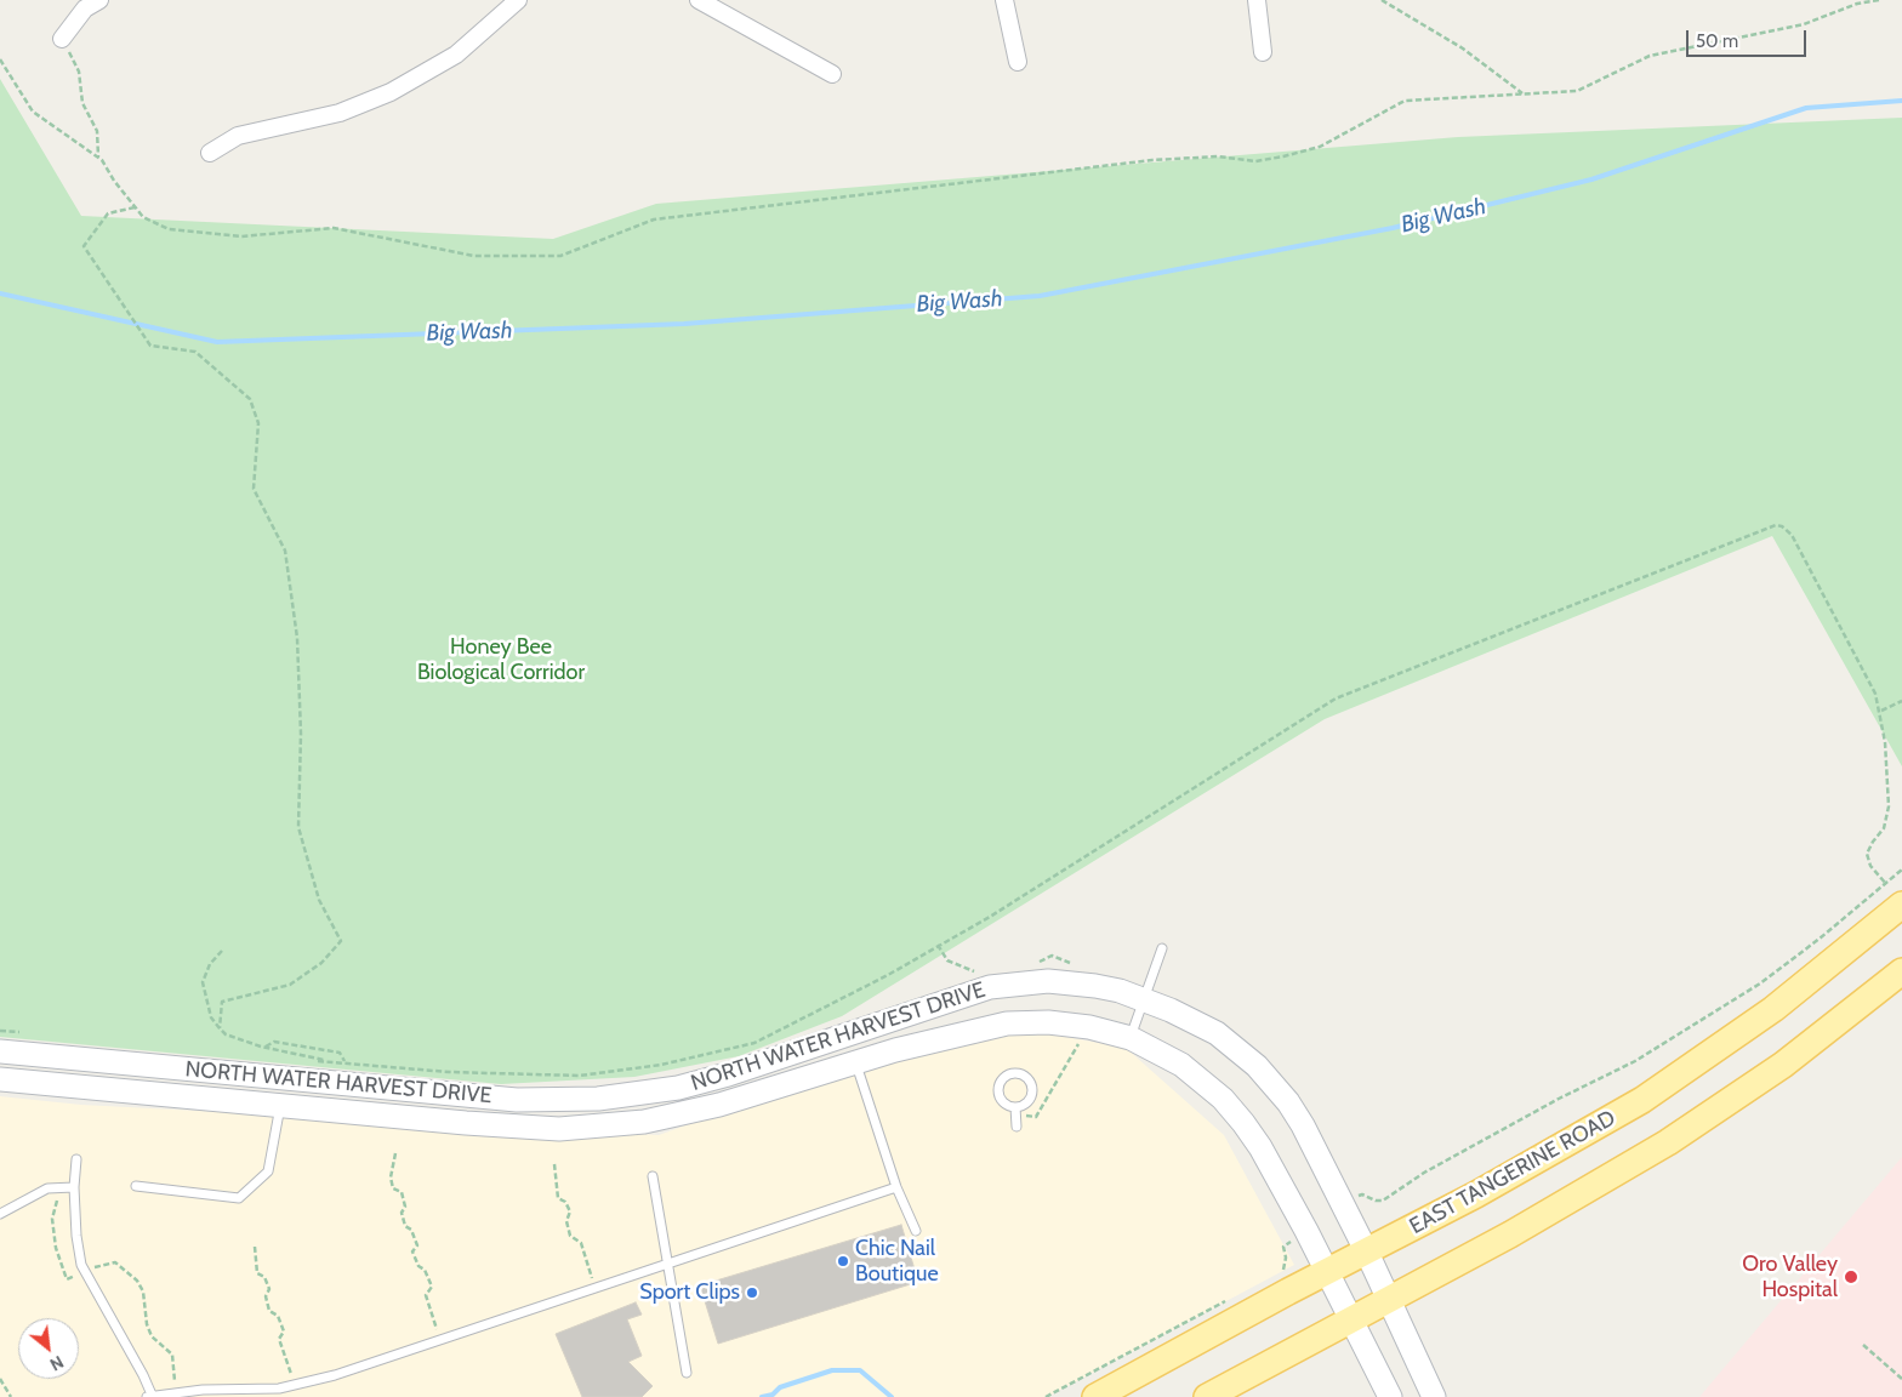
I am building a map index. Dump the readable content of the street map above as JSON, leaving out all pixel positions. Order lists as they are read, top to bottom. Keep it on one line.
{"streets":{"main road":["EAST TANGERINE ROAD"],"street":["NORTH WATER HARVEST DRIVE"]},"crossings":[["NORTH WATER HARVEST DRIVE","EAST TANGERINE ROAD"]],"water":["Big Wash"],"parks":["Honey Bee Biological Corridor"],"places":["Chic Nail Boutique","Oro Valley Hospital","Sport Clips"],"scale_bar":"50 m","north":"bottom right"}
